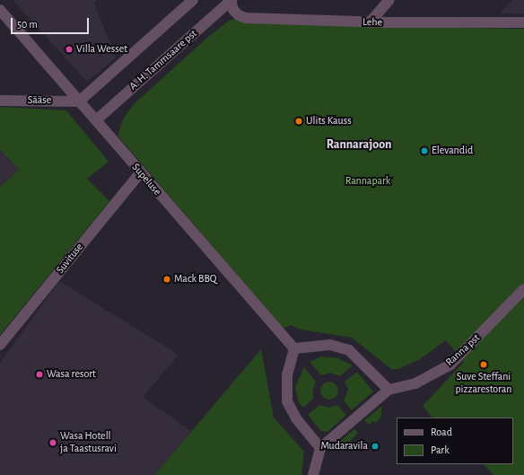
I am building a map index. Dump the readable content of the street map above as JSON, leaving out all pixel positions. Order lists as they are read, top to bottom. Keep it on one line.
{"streets":{"street":["Lehe","A. H. Tammsaare pst","Sääse","Supeluse","Suvituse","Ranna pst"]},"crossings":[["Lehe","A. H. Tammsaare pst"],["A. H. Tammsaare pst","Supeluse"],["Sääse","Supeluse"],["Supeluse","Suvituse"]],"districts":["Rannarajoon"],"parks":["Rannapark"],"places":["Villa Wesset","Ulits Kauss","Elevandid","Mack BBQ","Suve Steffani pizzarestoran","Wasa resort","Wasa Hotell ja Taastusravi","Mudaravila"],"legend":["Road","Park"],"scale_bar":"50 m"}
